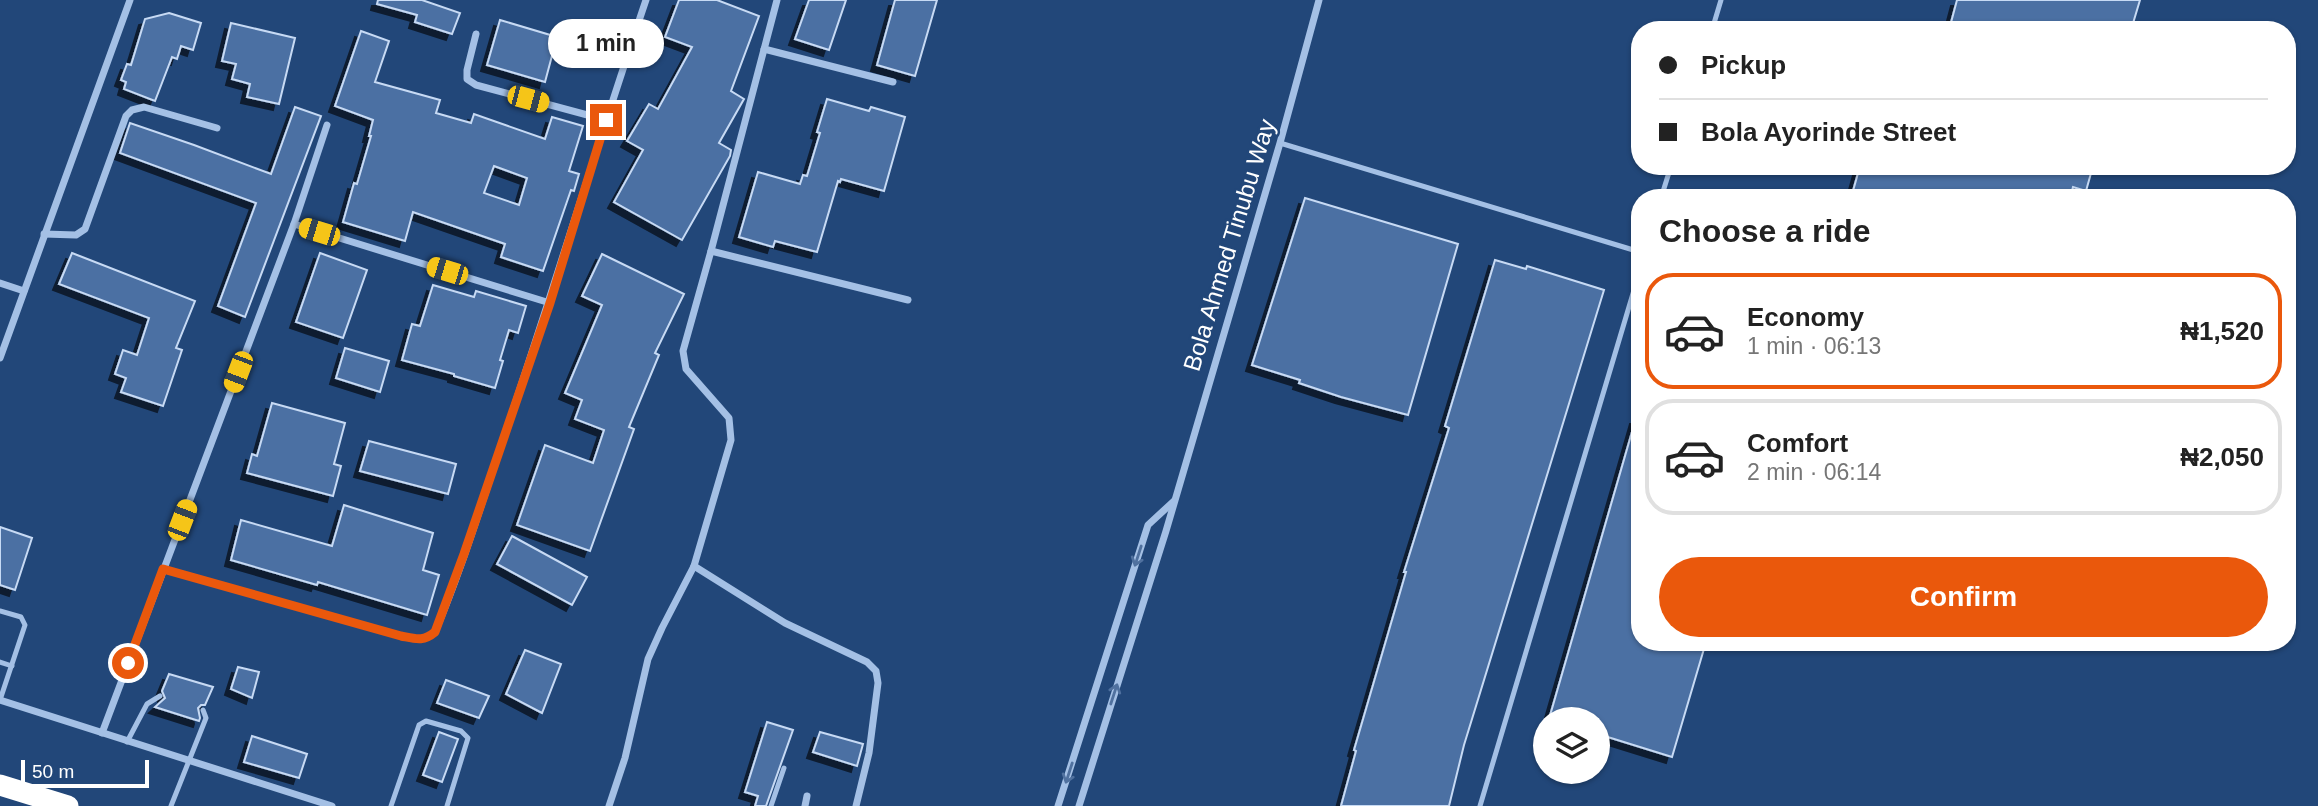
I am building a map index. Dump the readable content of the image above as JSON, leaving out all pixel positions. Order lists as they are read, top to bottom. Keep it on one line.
{"streets":{"street":["Bola Ahmed Tinubu Way"]},"scale_bar":"50 m","page":{"bubble":"1 min","banner":["Pickup","Bola Ayorinde Street"],"heading":"Choose a ride","list":[{"name":"Economy","note":"1 min · 06:13","value":"₦1,520"},{"name":"Comfort","note":"2 min · 06:14","value":"₦2,050"}],"buttons":"Confirm","scale":"50 m"}}
